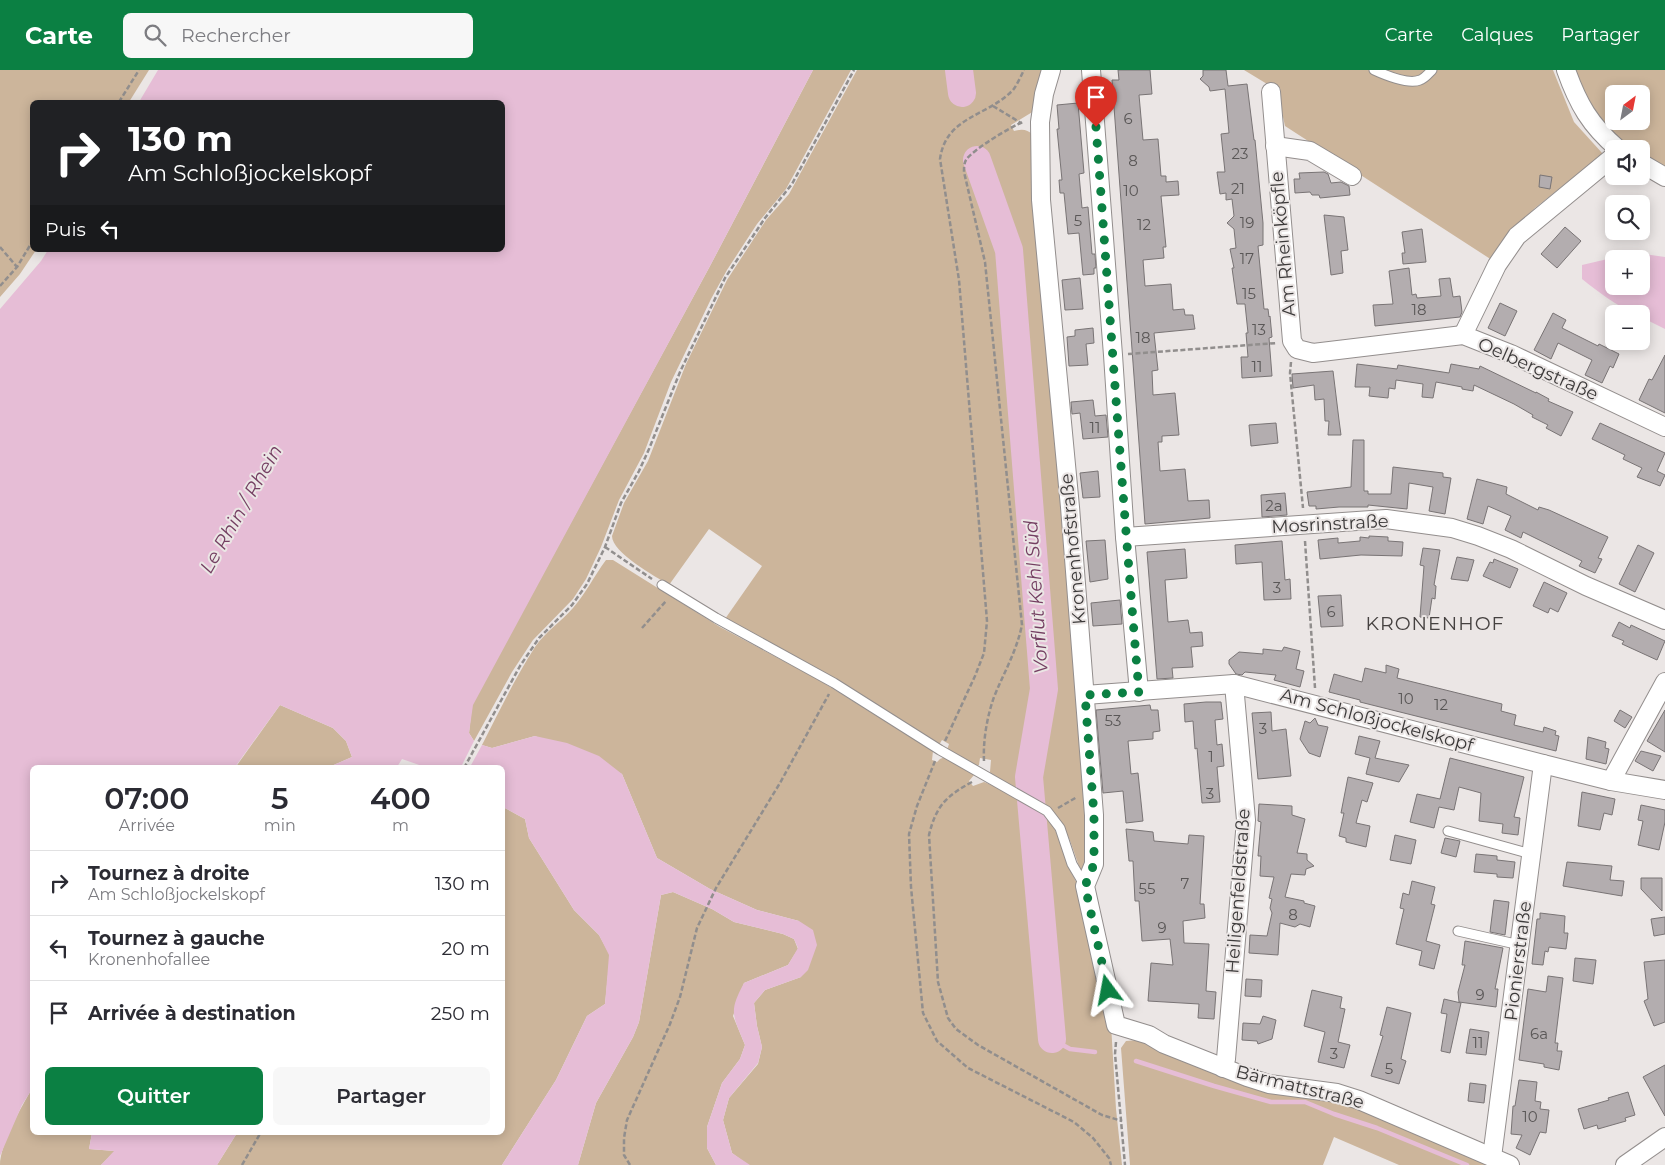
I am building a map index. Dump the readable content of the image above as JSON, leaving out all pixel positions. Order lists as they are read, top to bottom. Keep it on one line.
{"streets":{"street":["Am Rheinköpfle","Oelbergstraße","Mosrinstraße","Kronenhofstraße","Am Schloßjockelskopf","Heiligenfeldstraße","Pionierstraße","Bärmattstraße"]},"crossings":[["Am Rheinköpfle","Oelbergstraße"],["Kronenhofstraße","Am Schloßjockelskopf"],["Am Schloßjockelskopf","Heiligenfeldstraße"],["Am Schloßjockelskopf","Pionierstraße"],["Heiligenfeldstraße","Bärmattstraße"],["Pionierstraße","Bärmattstraße"]],"districts":["KRONENHOF"],"water":["Le Rhin / Rhein","Vorflut Kehl Süd"],"house_numbers":["6","23","8","21","10","5","19","12","17","15","18","13","18","11","11","2a","3","6","10","12","53","3","1","3","7","55","8","9","9","6a","11","3","5","10"],"north":"top right","page":{"header":"Carte","search":"Rechercher","nav":["Carte","Calques","Partager"],"map_buttons":["+","−"],"turn":["130 m","Am Schloßjockelskopf"],"then":"Puis","eta":["07:00","Arrivée","5","min","400","m"],"list":[{"name":"Tournez à droite","note":"Am Schloßjockelskopf","value":"130 m"},{"name":"Tournez à gauche","note":"Kronenhofallee","value":"20 m"},{"name":"Arrivée à destination","value":"250 m"}],"buttons":["Quitter","Partager"]}}
